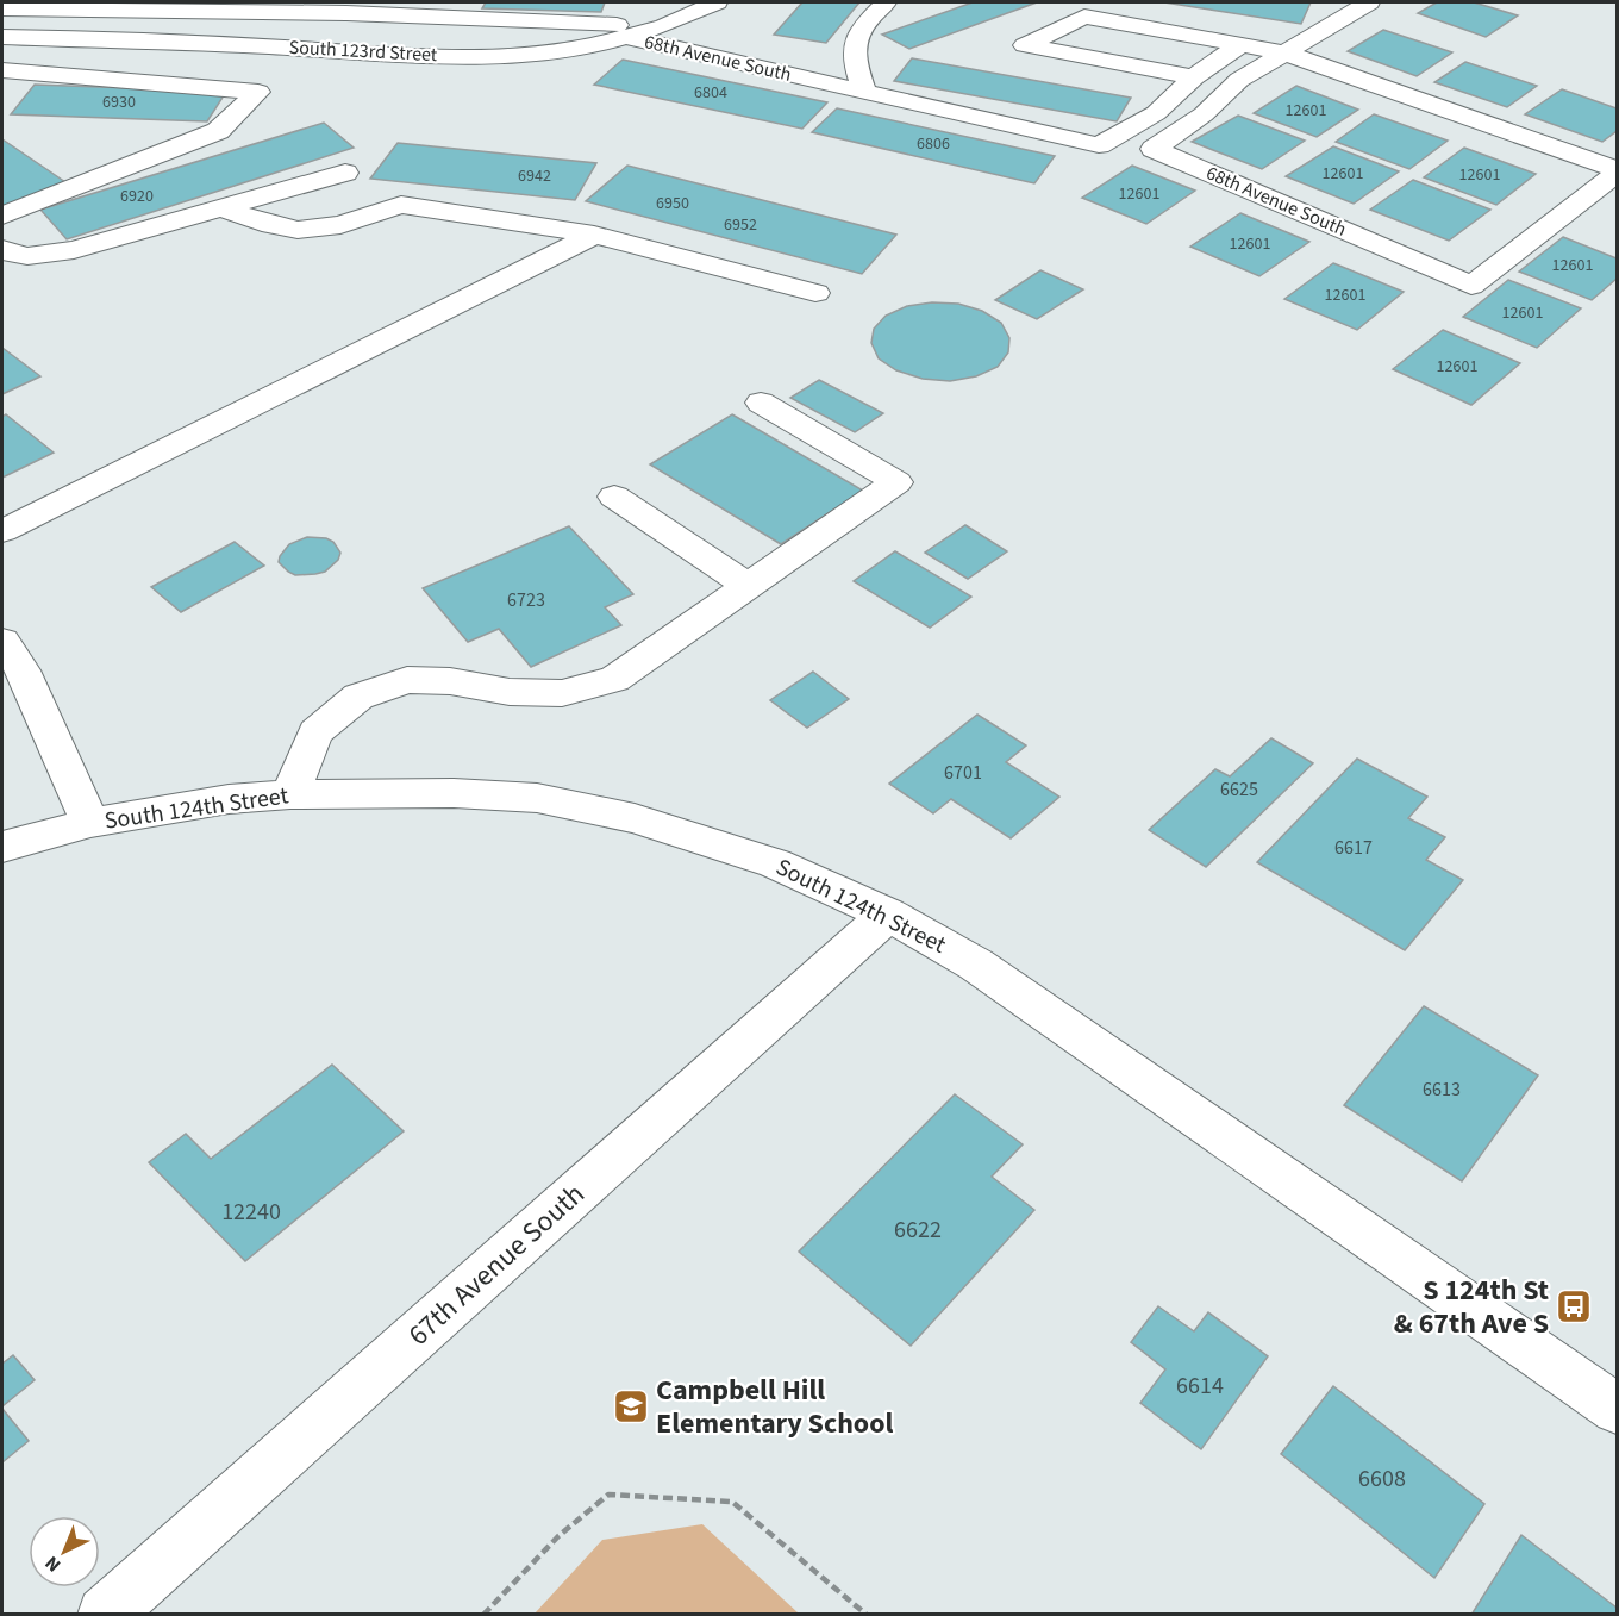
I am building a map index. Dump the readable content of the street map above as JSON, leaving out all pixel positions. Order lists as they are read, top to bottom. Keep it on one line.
{"streets":{"street":["South 123rd Street","68th Avenue South","South 124th Street","67th Avenue South"]},"crossings":[["South 123rd Street","68th Avenue South"],["South 124th Street","67th Avenue South"]],"places":{"bus stop":["S 124th St & 67th Ave S"],"school or university":["Campbell Hill Elementary School"]},"house_numbers":["6804","6930","12601","6806","12601","12601","6942","12601","6920","6950","6952","12601","12601","12601","12601","12601","6723","6701","6625","6617","6613","12240","6622","6614","6608"],"north":"bottom left"}
